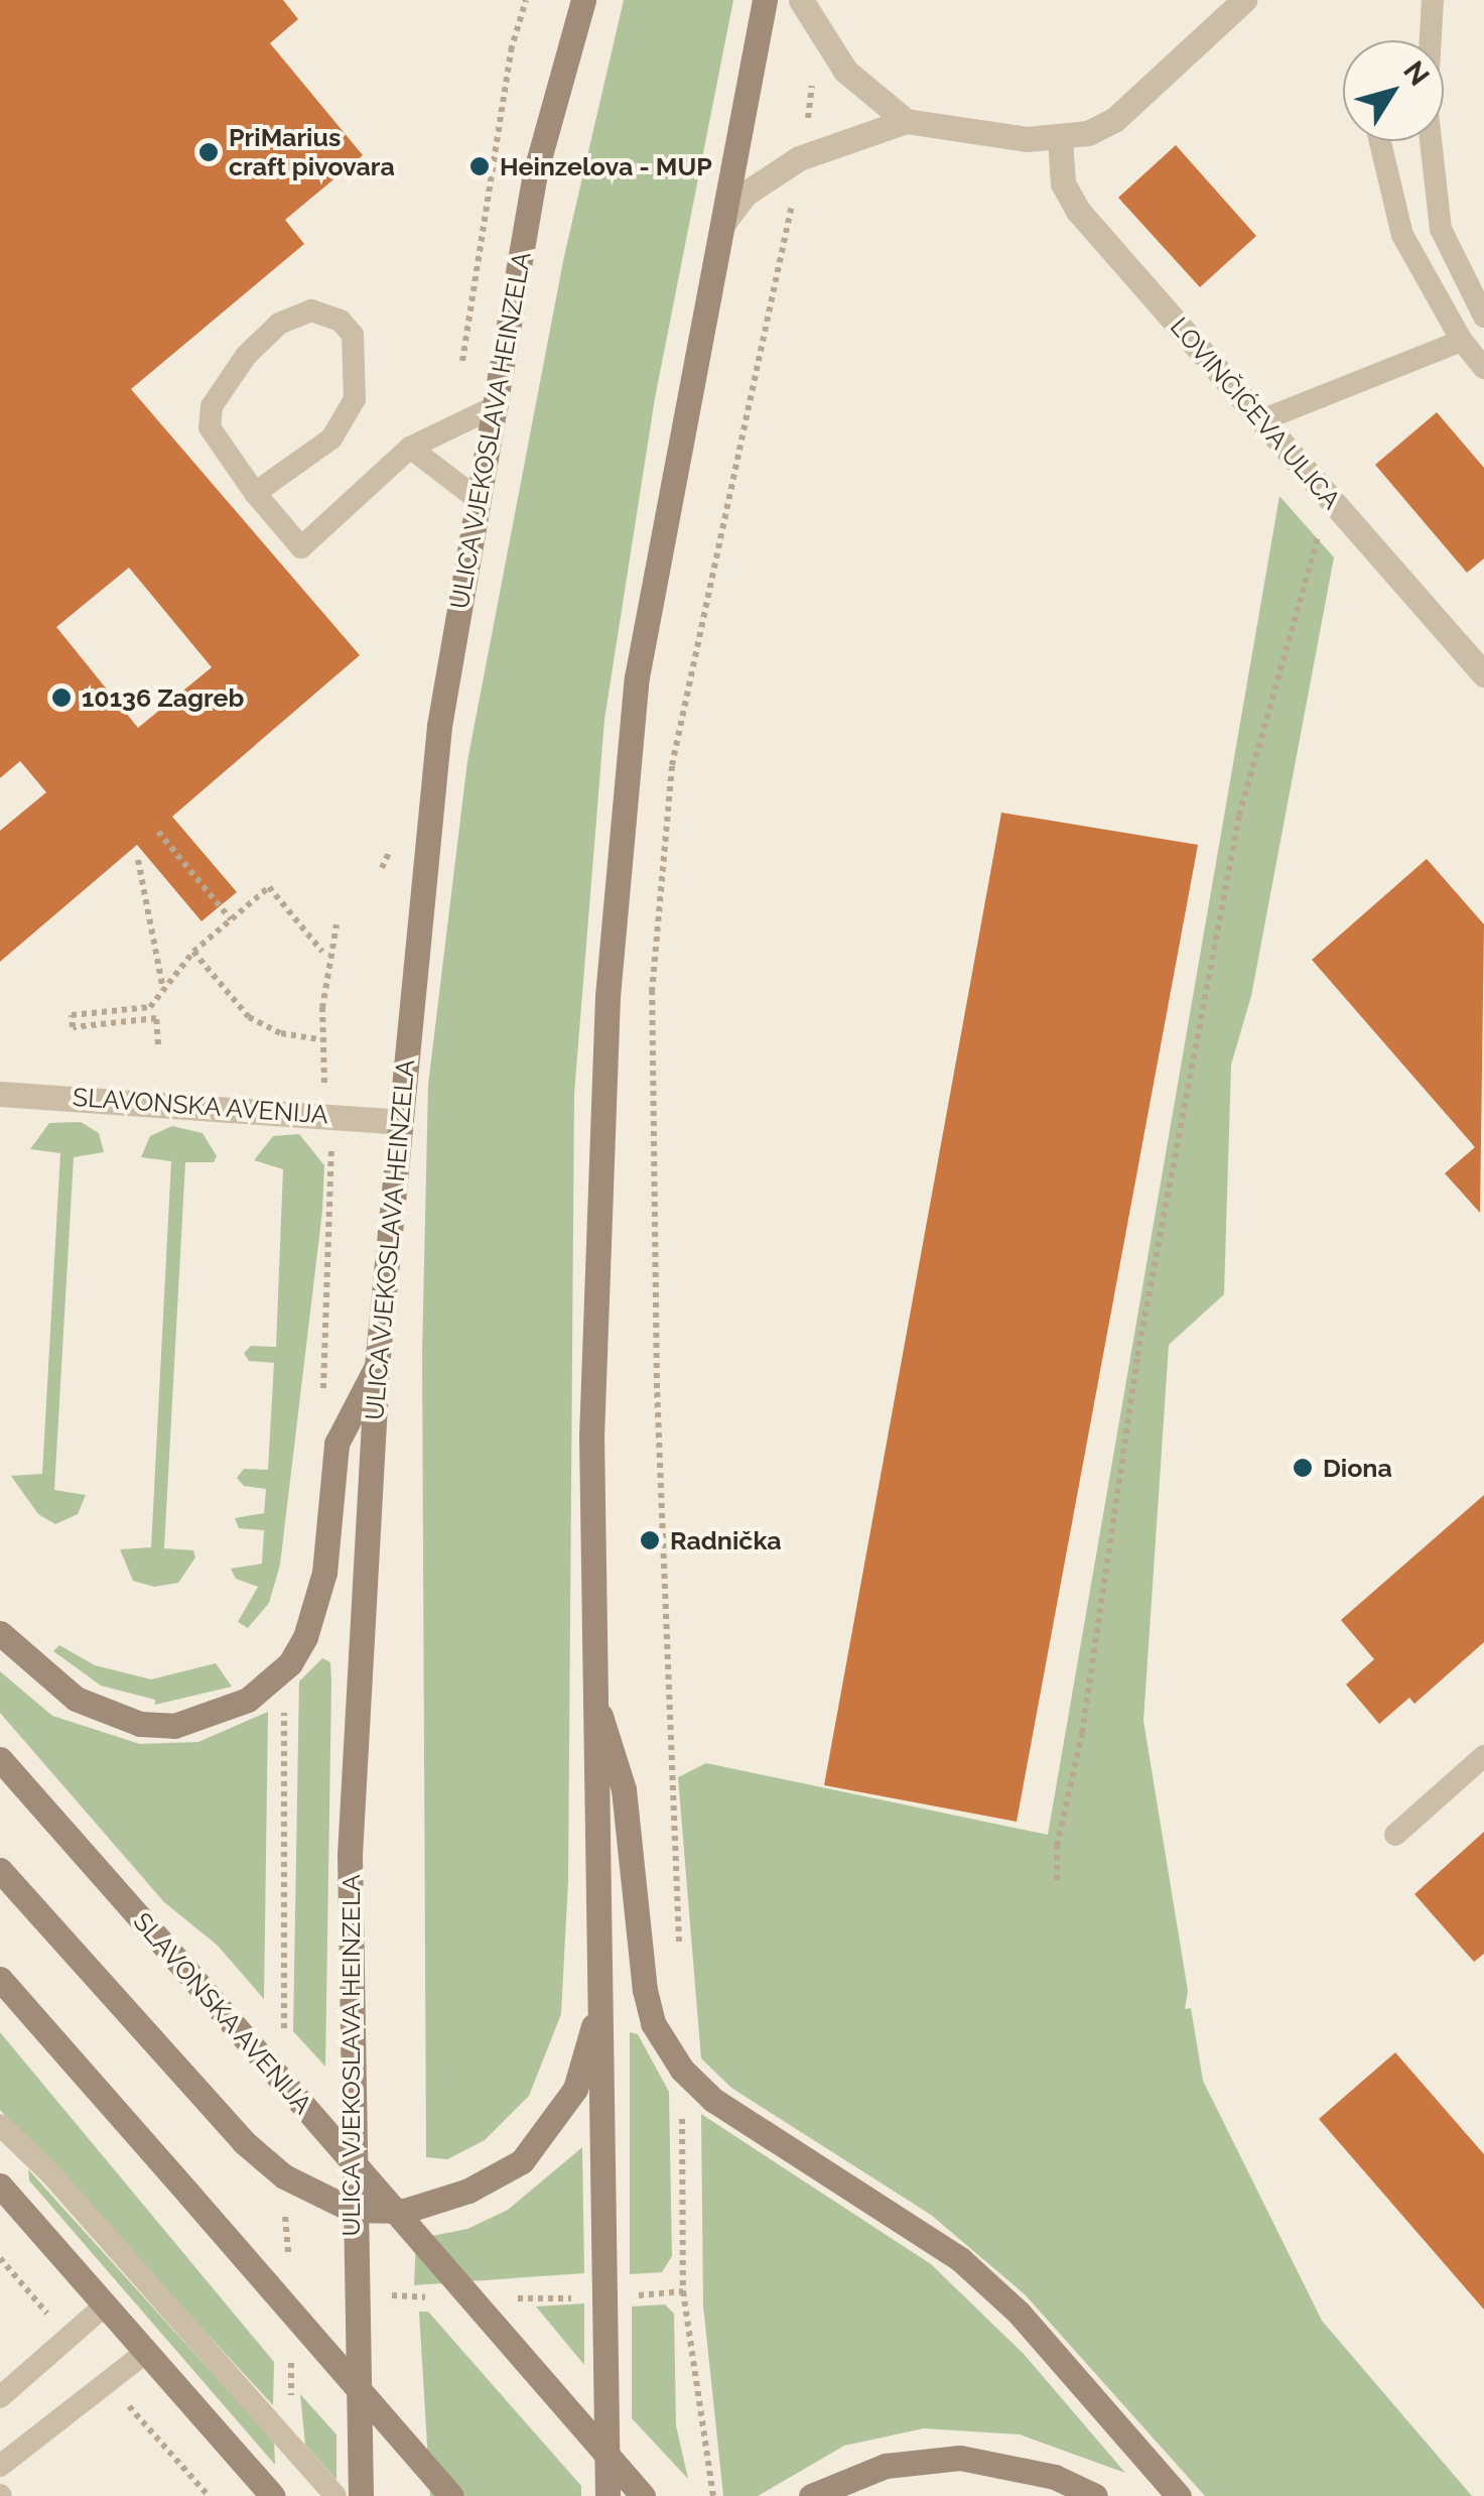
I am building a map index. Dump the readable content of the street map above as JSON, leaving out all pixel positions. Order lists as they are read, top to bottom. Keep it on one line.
{"streets":{"main road":["ULICA VJEKOSLAVA HEINZELA","SLAVONSKA AVENIJA"],"street":["LOVINČIĆEVA ULICA"]},"crossings":[["ULICA VJEKOSLAVA HEINZELA","SLAVONSKA AVENIJA"]],"places":["PriMarius craft pivovara","Heinzelova - MUP","10136 Zagreb","Diona","Radnička"],"north":"top right"}
